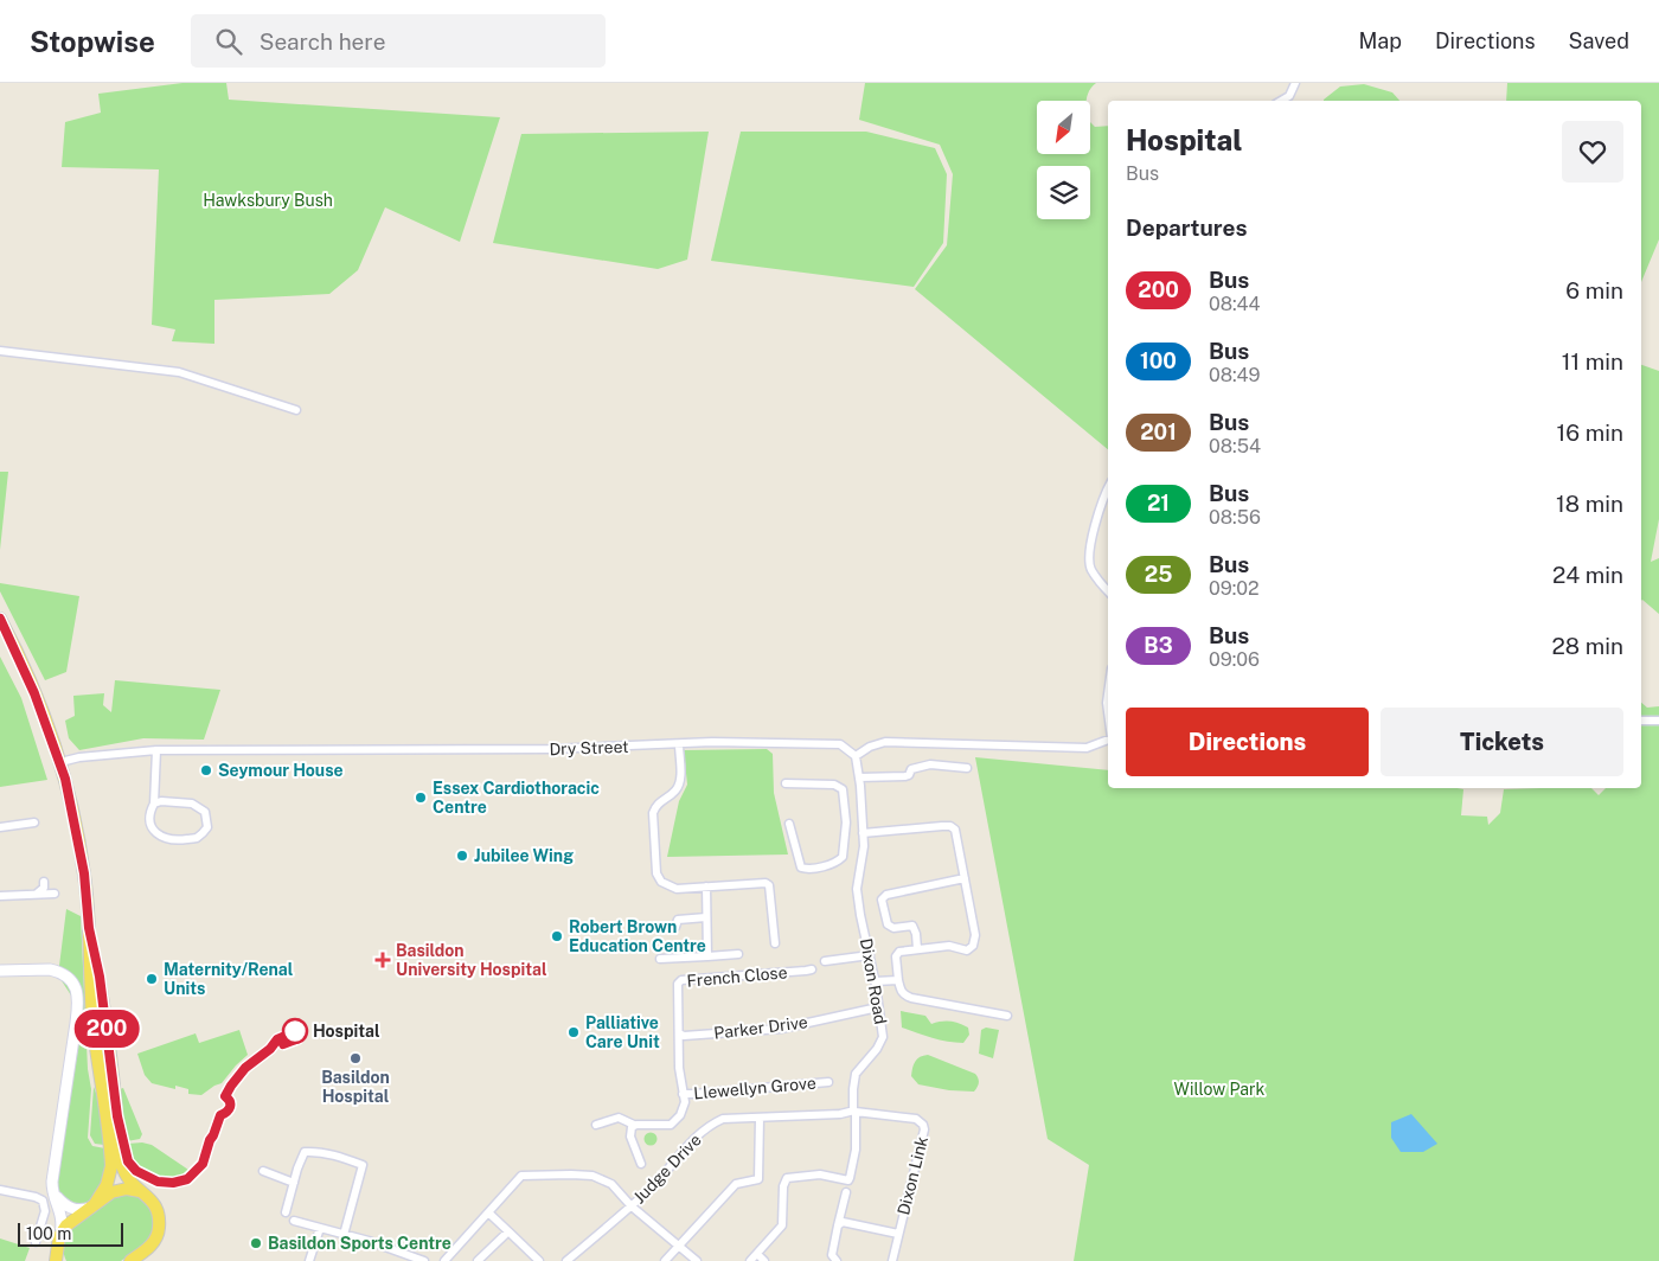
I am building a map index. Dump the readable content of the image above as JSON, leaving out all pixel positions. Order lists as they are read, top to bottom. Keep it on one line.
{"streets":{"street":["Dry Street","French Close","Dixon Road","Parker Drive","Llewellyn Grove","Judge Drive","Dixon Link"]},"crossings":[["Dry Street","Dixon Road"],["French Close","Parker Drive"],["Dixon Road","Parker Drive"],["Dixon Road","Judge Drive"],["Dixon Road","Dixon Link"],["Judge Drive","Dixon Link"]],"parks":["Hawksbury Bush","Willow Park"],"places":{"other":["Seymour House","Essex Cardiothoracic Centre","Jubilee Wing","Robert Brown Education Centre","Maternity/Renal Units","Hospital","Palliative Care Unit","Basildon Hospital","Basildon Sports Centre"],"health":["Basildon University Hospital"]},"lines":["bus line 200"],"scale_bar":"100 m","north":"bottom left","page":{"header":"Stopwise","search":"Search here","nav":["Map","Directions","Saved"],"on_map":"200","heading":[["Hospital","Bus"],"Departures"],"list":[{"mark":"200","name":"Bus","note":"08:44","value":"6 min"},{"mark":"100","name":"Bus","note":"08:49","value":"11 min"},{"mark":"201","name":"Bus","note":"08:54","value":"16 min"},{"mark":"21","name":"Bus","note":"08:56","value":"18 min"},{"mark":"25","name":"Bus","note":"09:02","value":"24 min"},{"mark":"B3","name":"Bus","note":"09:06","value":"28 min"}],"buttons":["Directions","Tickets"],"scale":"100 m"}}
